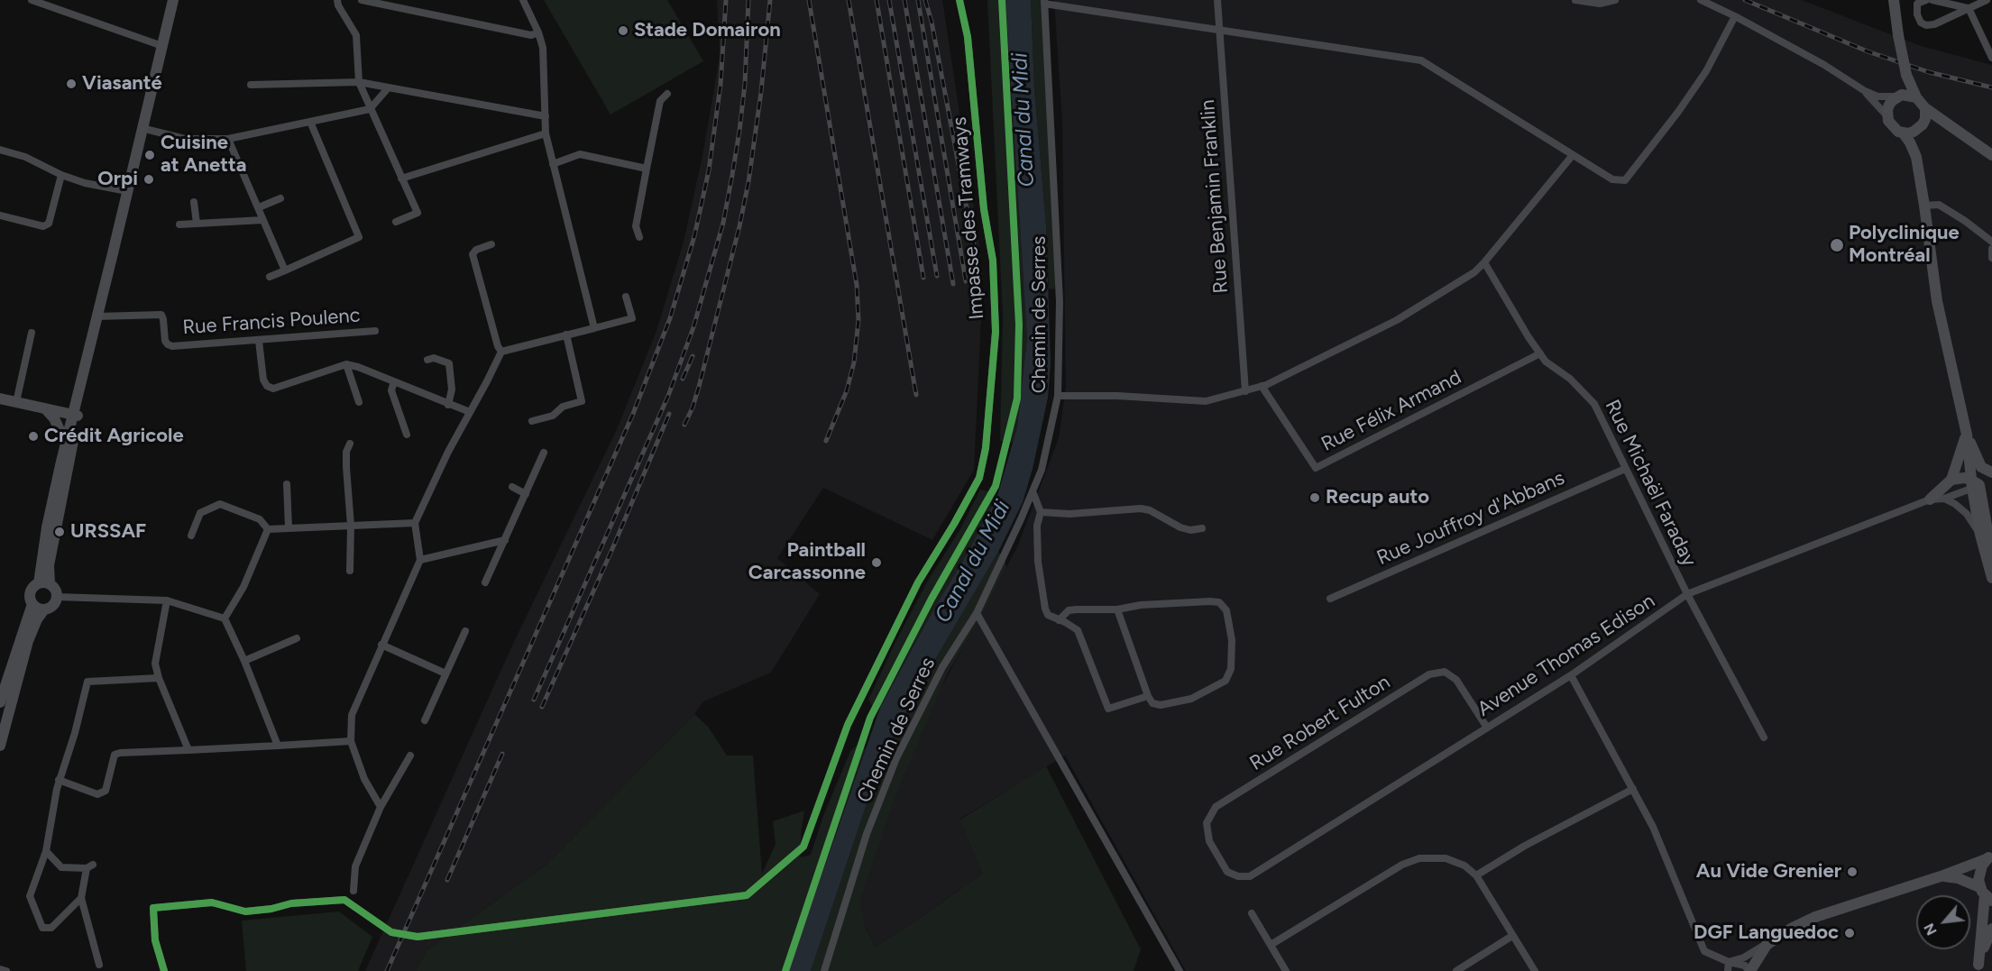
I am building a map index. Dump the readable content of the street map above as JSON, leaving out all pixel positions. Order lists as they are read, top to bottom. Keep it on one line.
{"streets":{"street":["Rue Benjamin Franklin","Impasse des Tramways","Chemin de Serres","Rue Francis Poulenc","Rue Félix Armand","Rue Michaël Faraday","Rue Jouffroy d'Abbans","Avenue Thomas Edison","Rue Robert Fulton"]},"crossings":[["Rue Félix Armand","Rue Michaël Faraday"],["Rue Michaël Faraday","Rue Jouffroy d'Abbans"],["Rue Michaël Faraday","Avenue Thomas Edison"],["Avenue Thomas Edison","Rue Robert Fulton"]],"water":["Canal du Midi"],"places":["Stade Domairon","Viasanté","Cuisine at Anetta","Orpi","Polyclinique Montréal","Crédit Agricole","Recup auto","URSSAF","Paintball Carcassonne","Au Vide Grenier","DGF Languedoc"],"north":"bottom left"}
